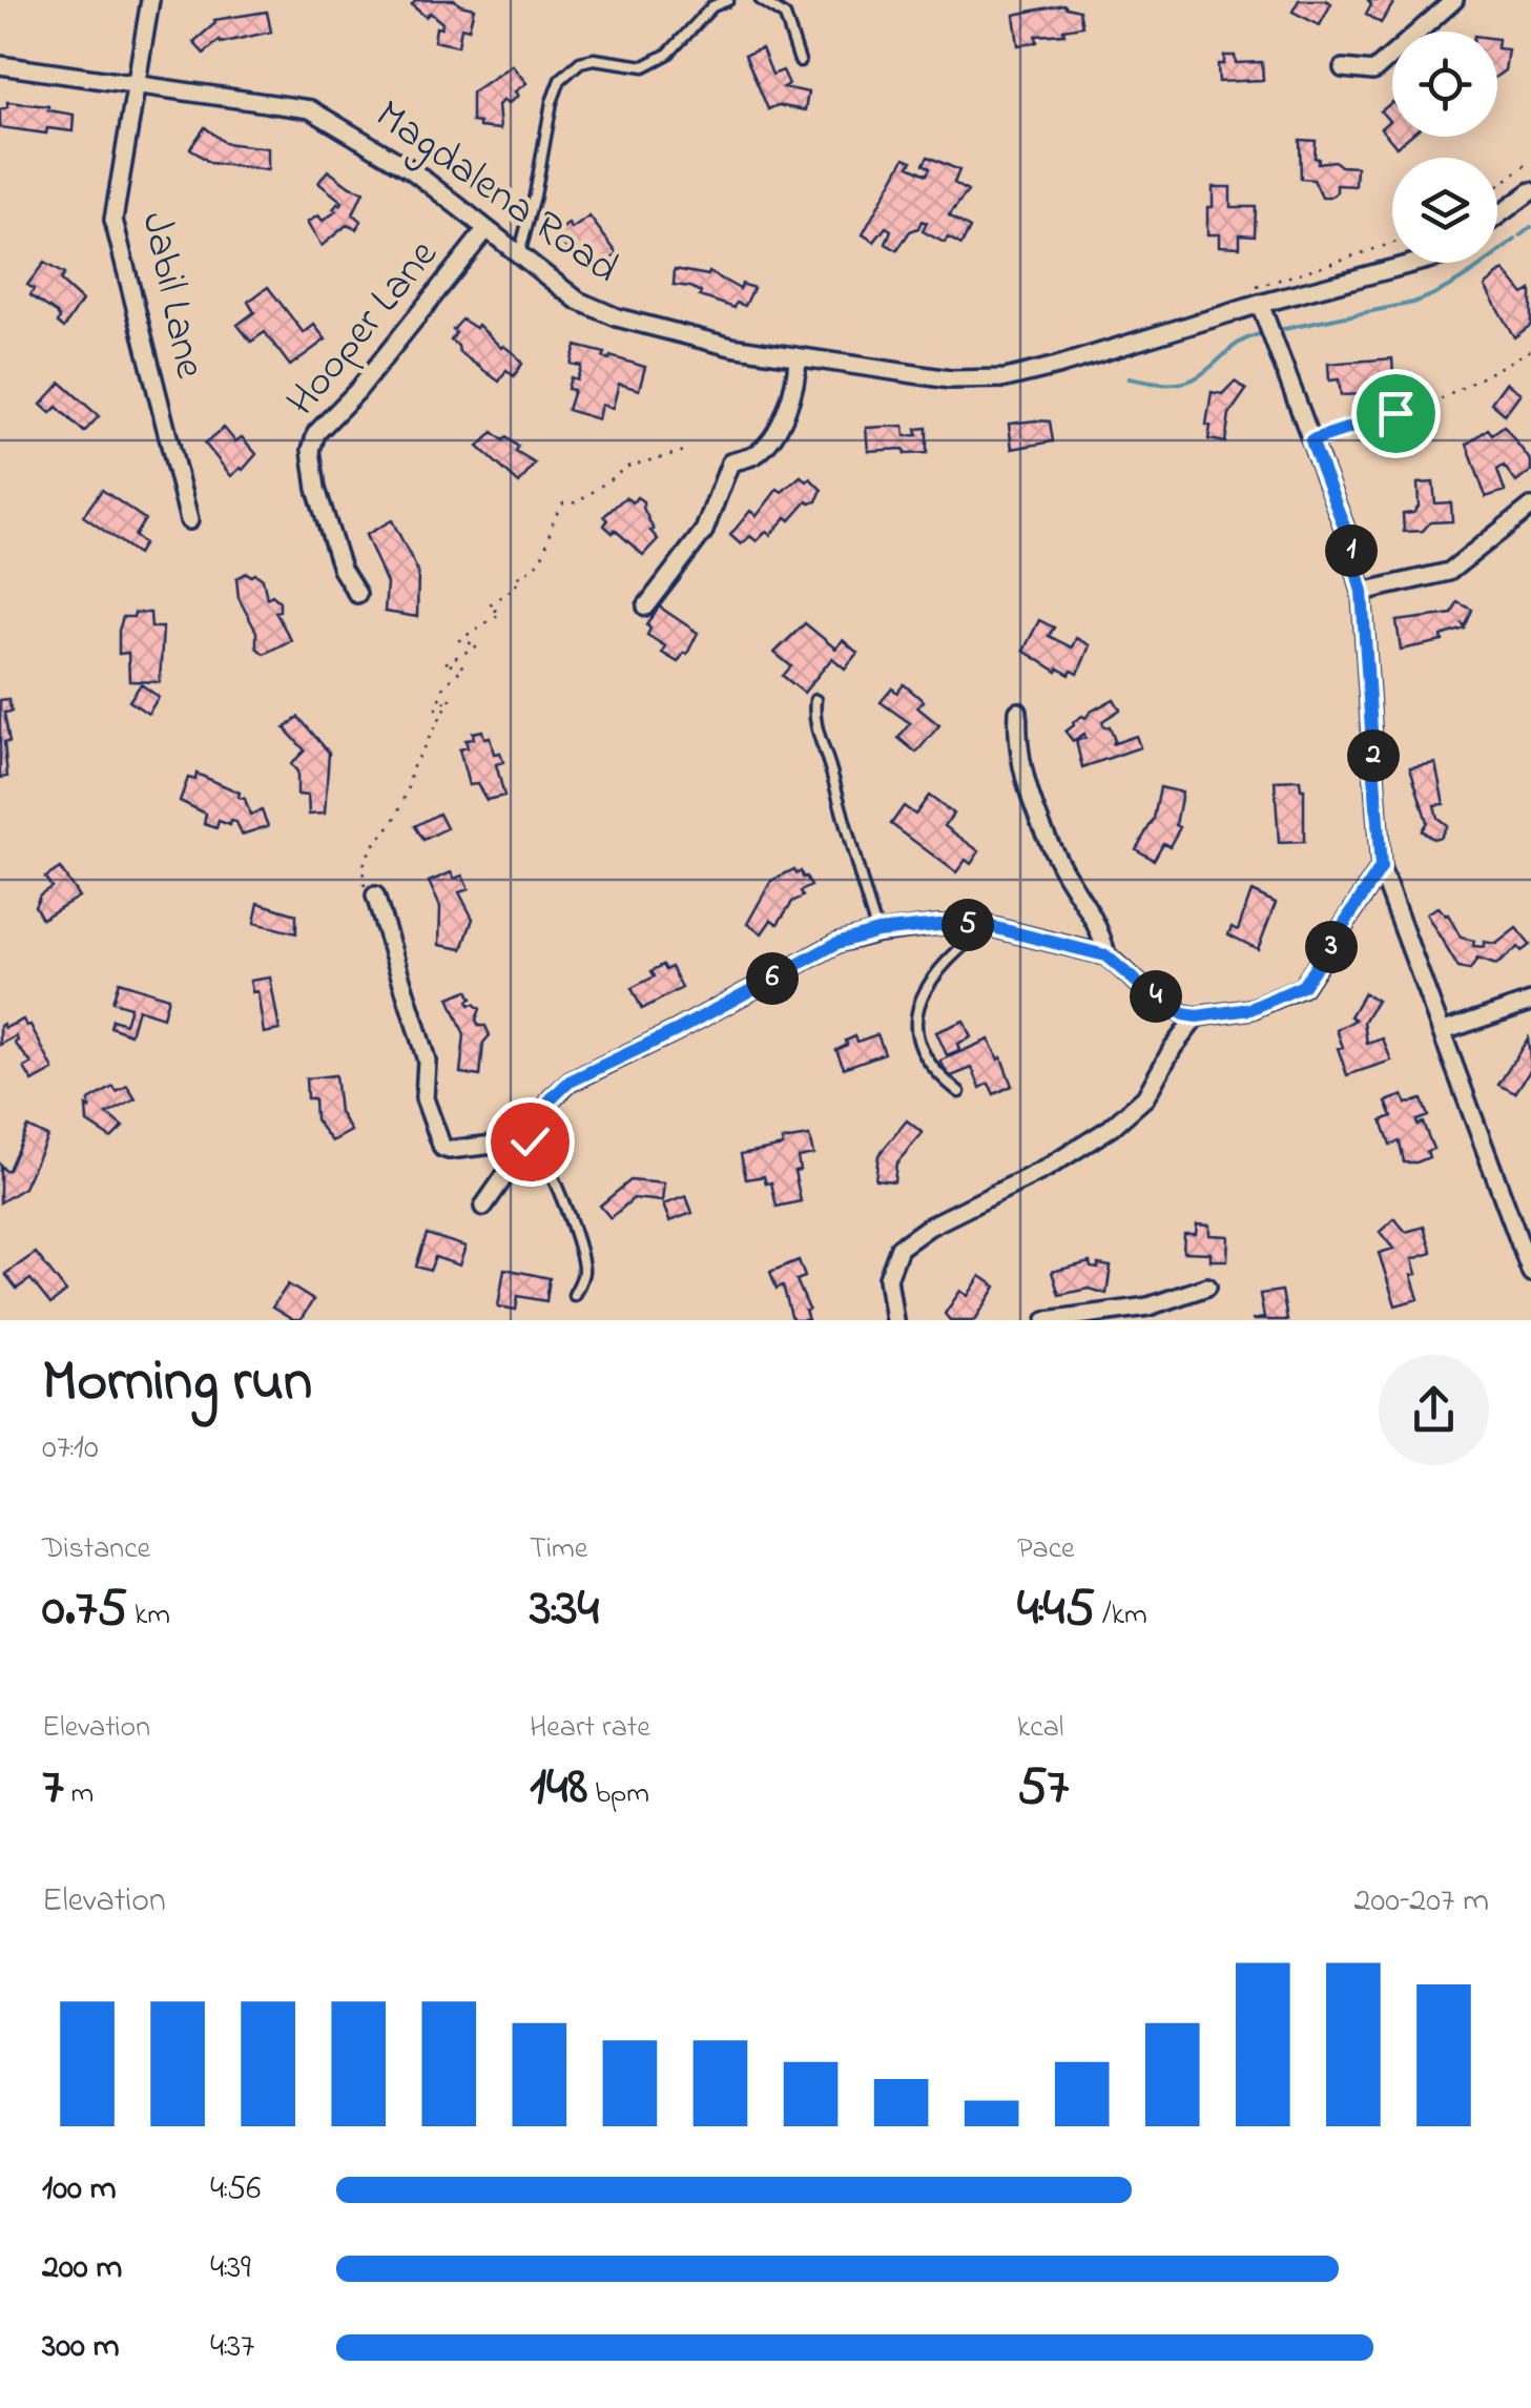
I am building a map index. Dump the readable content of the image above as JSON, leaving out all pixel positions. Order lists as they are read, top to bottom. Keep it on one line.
{"streets":{"street":["Magdalena Road","Jabil Lane","Hooper Lane"]},"crossings":[["Magdalena Road","Jabil Lane"],["Magdalena Road","Hooper Lane"]],"page":{"pins":["1","2","5","3","6","4"],"heading":["Morning run","07:10"],"stats":[["Distance","0.75 km"],["Time","3:34"],["Pace","4:45 /km"],["Elevation","7 m"],["Heart rate","148 bpm"],["kcal","57"]],"chart":["Elevation","200–207 m"],"list":[{"name":"100 m","note":"4:56"},{"name":"200 m","note":"4:39"},{"name":"300 m","note":"4:37"}]}}
